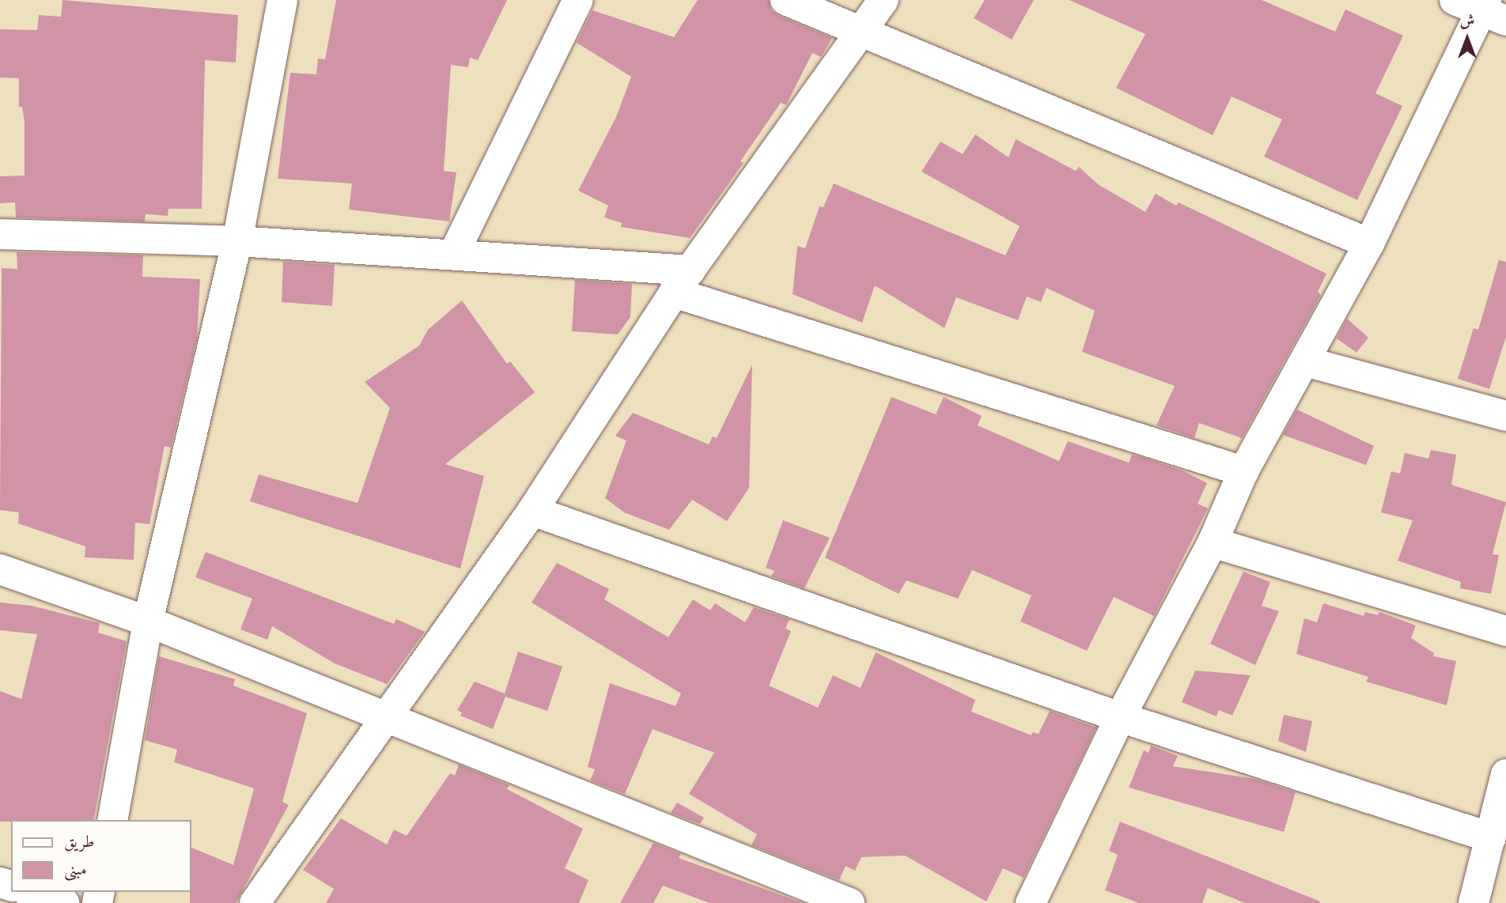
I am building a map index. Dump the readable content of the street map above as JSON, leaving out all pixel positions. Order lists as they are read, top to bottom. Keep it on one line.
{"legend":["طريق","مبنى"],"north":"top"}
